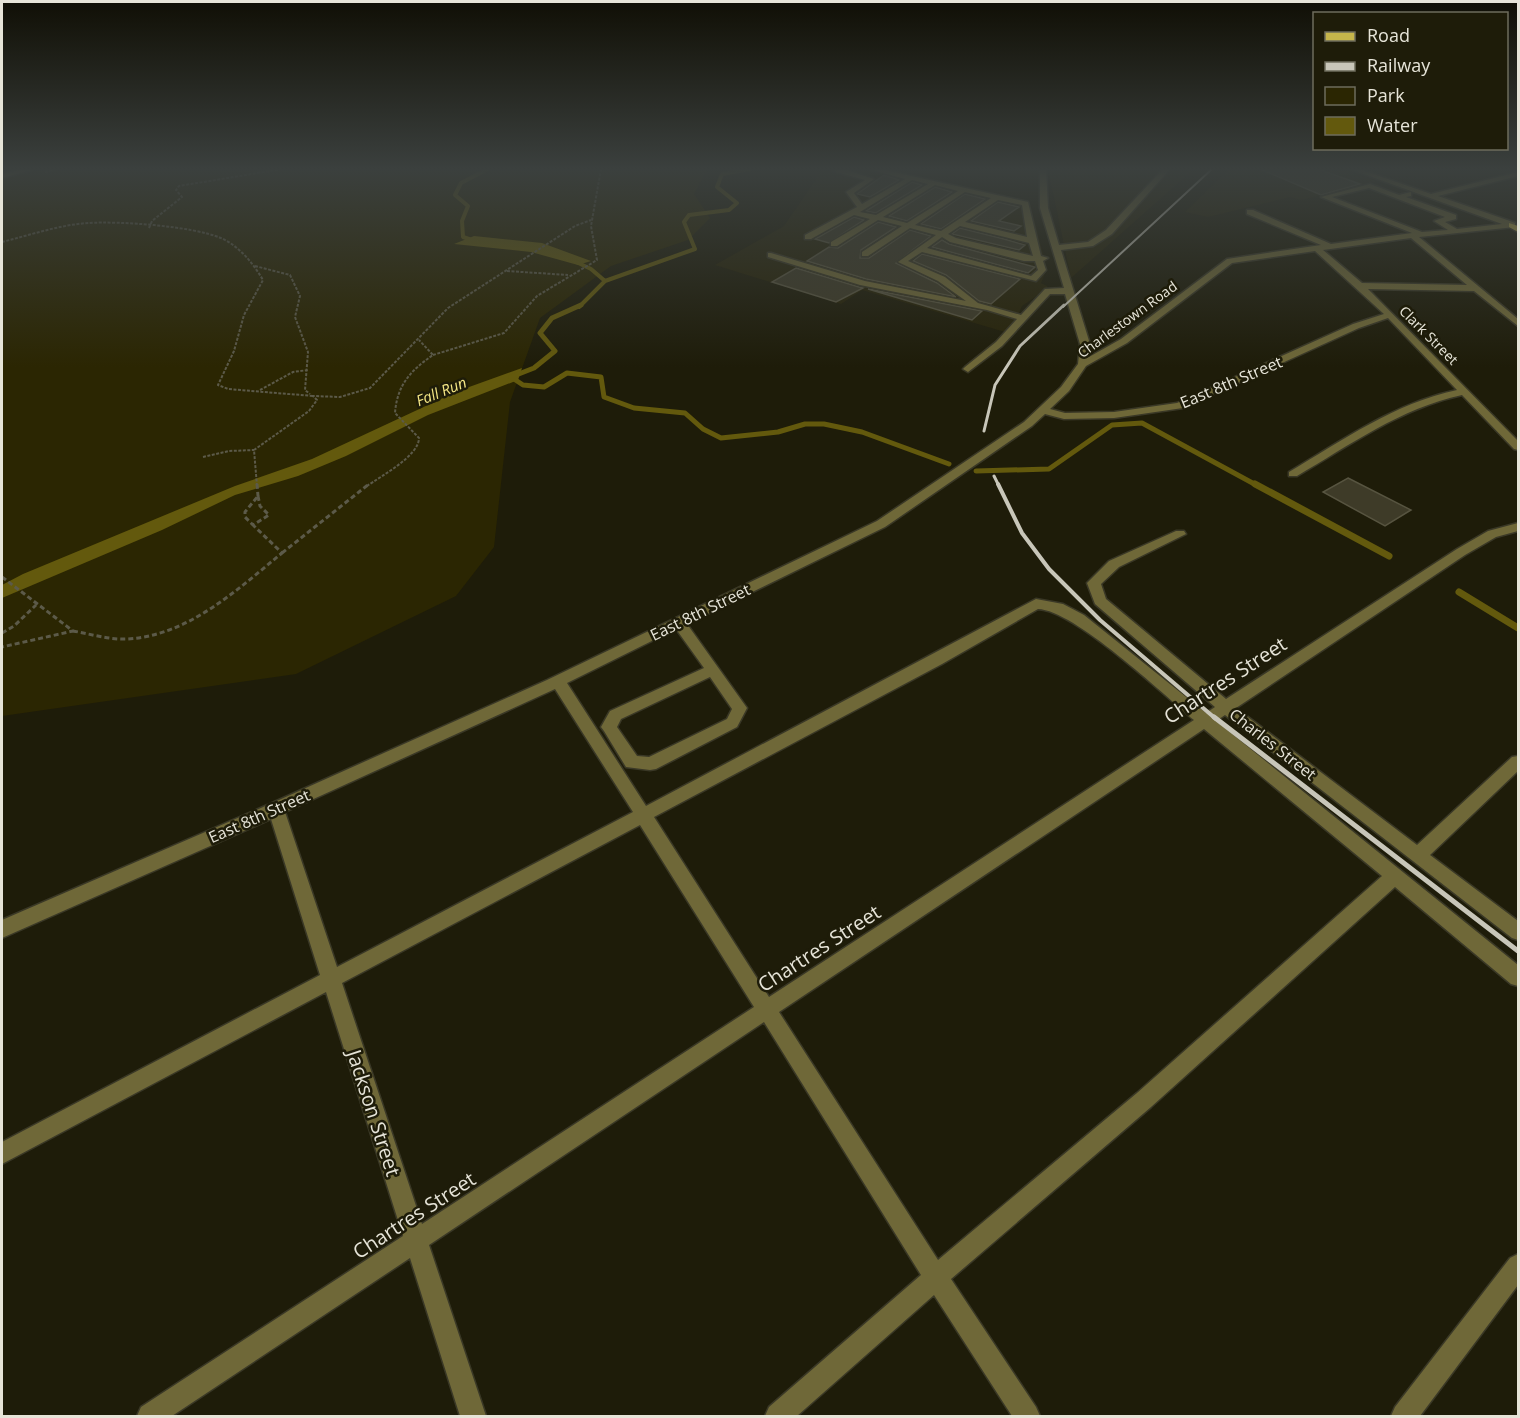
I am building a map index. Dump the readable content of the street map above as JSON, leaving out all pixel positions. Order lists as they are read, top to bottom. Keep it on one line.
{"streets":{"street":["Charlestown Road","Clark Street","East 8th Street","Chartres Street","Charles Street","Jackson Street"]},"crossings":[["Charlestown Road","Clark Street"],["Charlestown Road","East 8th Street"],["Clark Street","East 8th Street"],["East 8th Street","Jackson Street"],["Chartres Street","Charles Street"],["Chartres Street","Jackson Street"]],"water":["Fall Run"],"legend":["Road","Railway","Park","Water"]}
